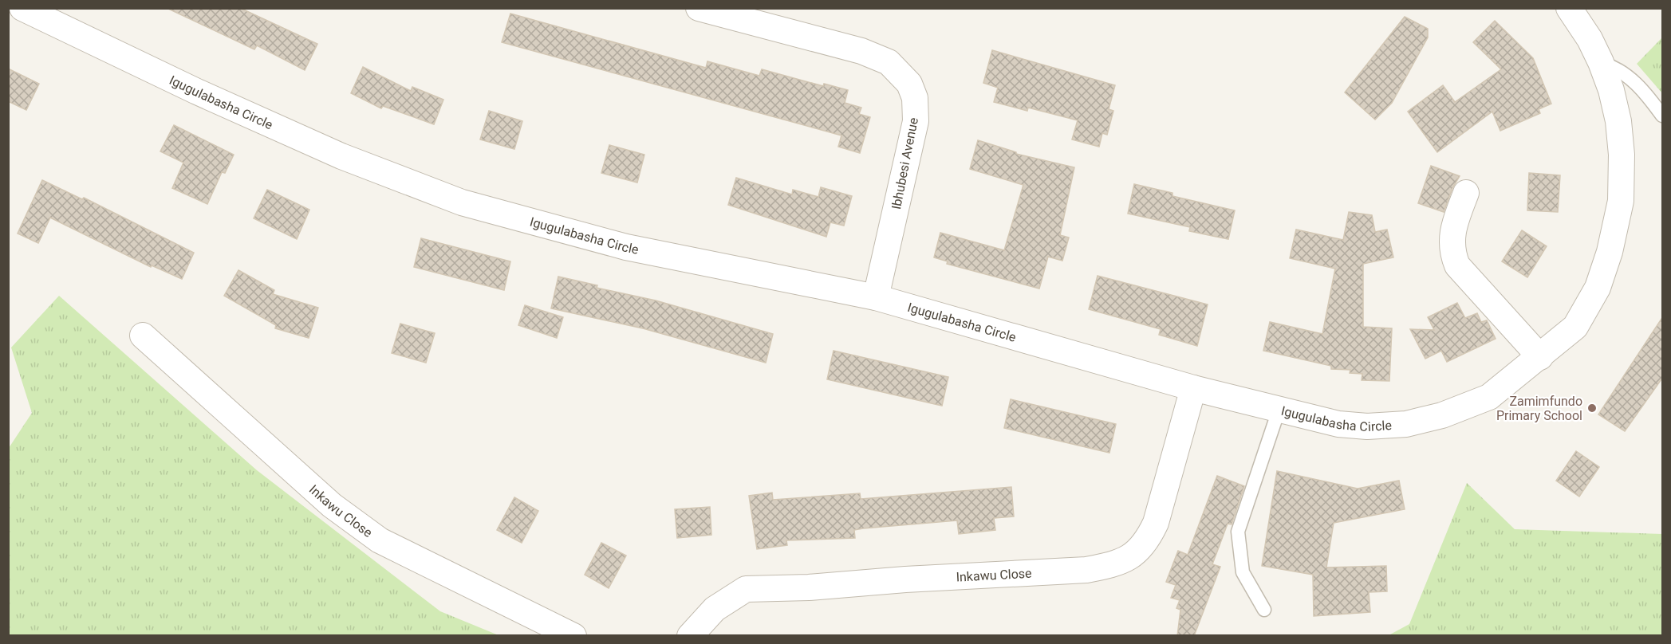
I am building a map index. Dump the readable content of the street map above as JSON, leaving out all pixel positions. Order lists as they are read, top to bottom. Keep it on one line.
{"streets":{"street":["Igugulabasha Circle","Ibhubesi Avenue","Inkawu Close"]},"crossings":[["Igugulabasha Circle","Ibhubesi Avenue"],["Igugulabasha Circle","Inkawu Close"]],"places":["Zamimfundo Primary School"]}
